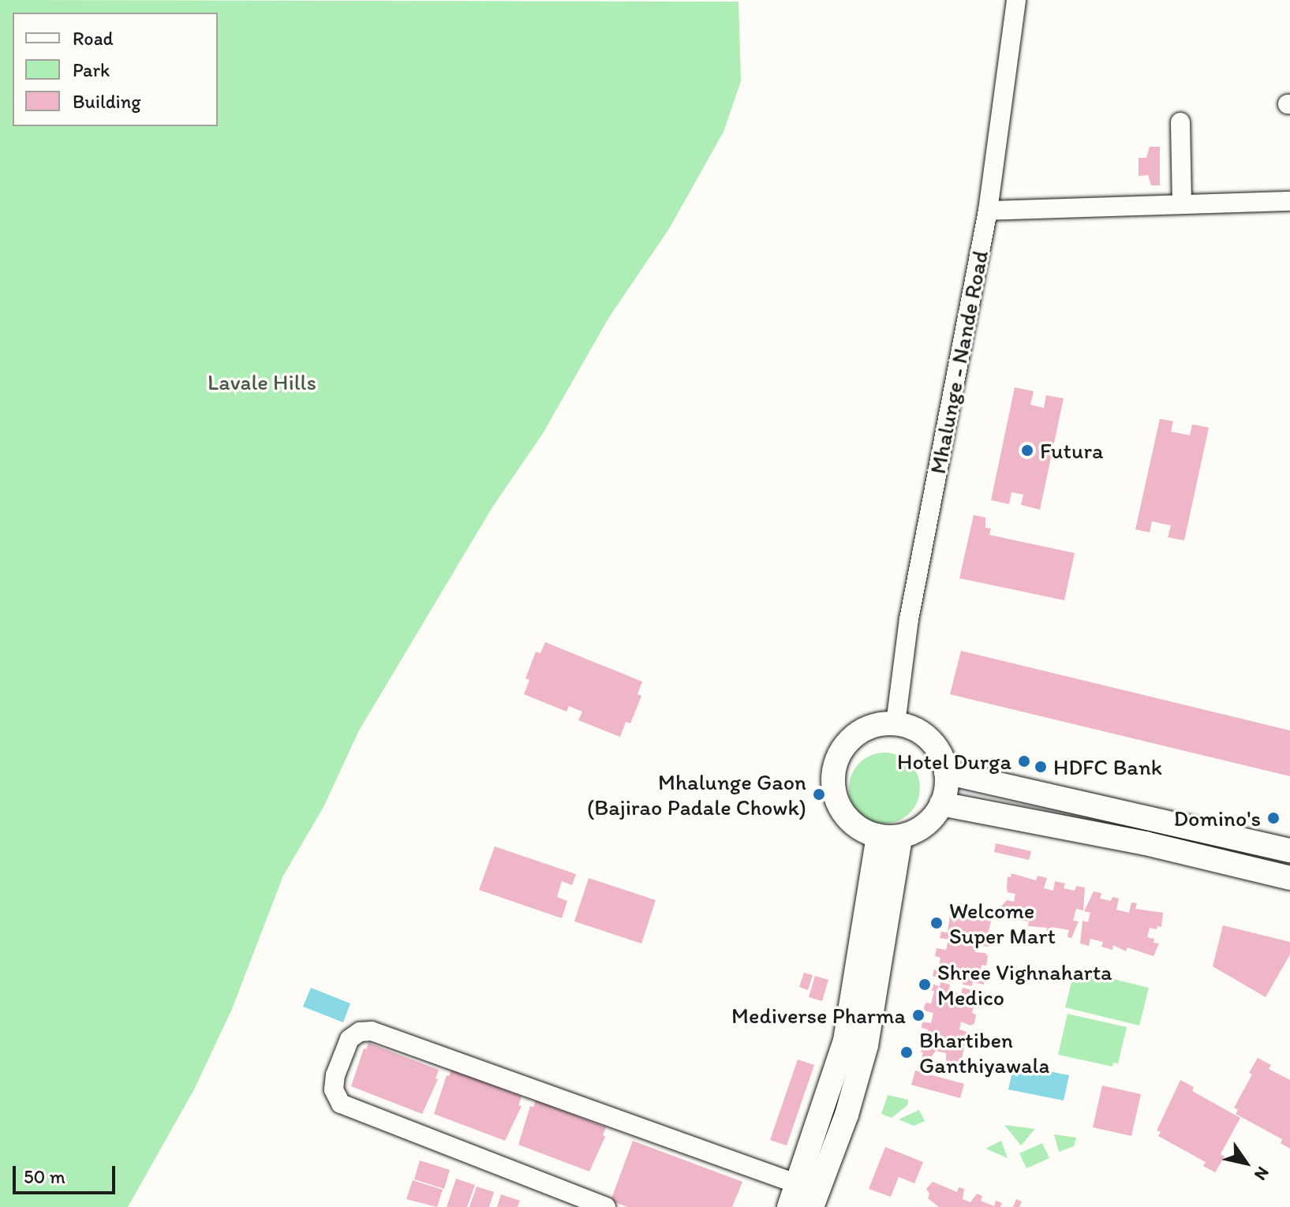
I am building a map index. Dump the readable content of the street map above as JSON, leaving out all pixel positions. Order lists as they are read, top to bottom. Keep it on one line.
{"streets":{"street":["Mhalunge - Nande Road"]},"parks":["Lavale Hills"],"places":["Futura","Hotel Durga","HDFC Bank","Mhalunge Gaon (Bajirao Padale Chowk)","Domino's","Welcome Super Mart","Shree Vighnaharta Medico","Mediverse Pharma","Bhartiben Ganthiyawala"],"legend":["Road","Park","Building"],"scale_bar":"50 m","north":"bottom right"}
